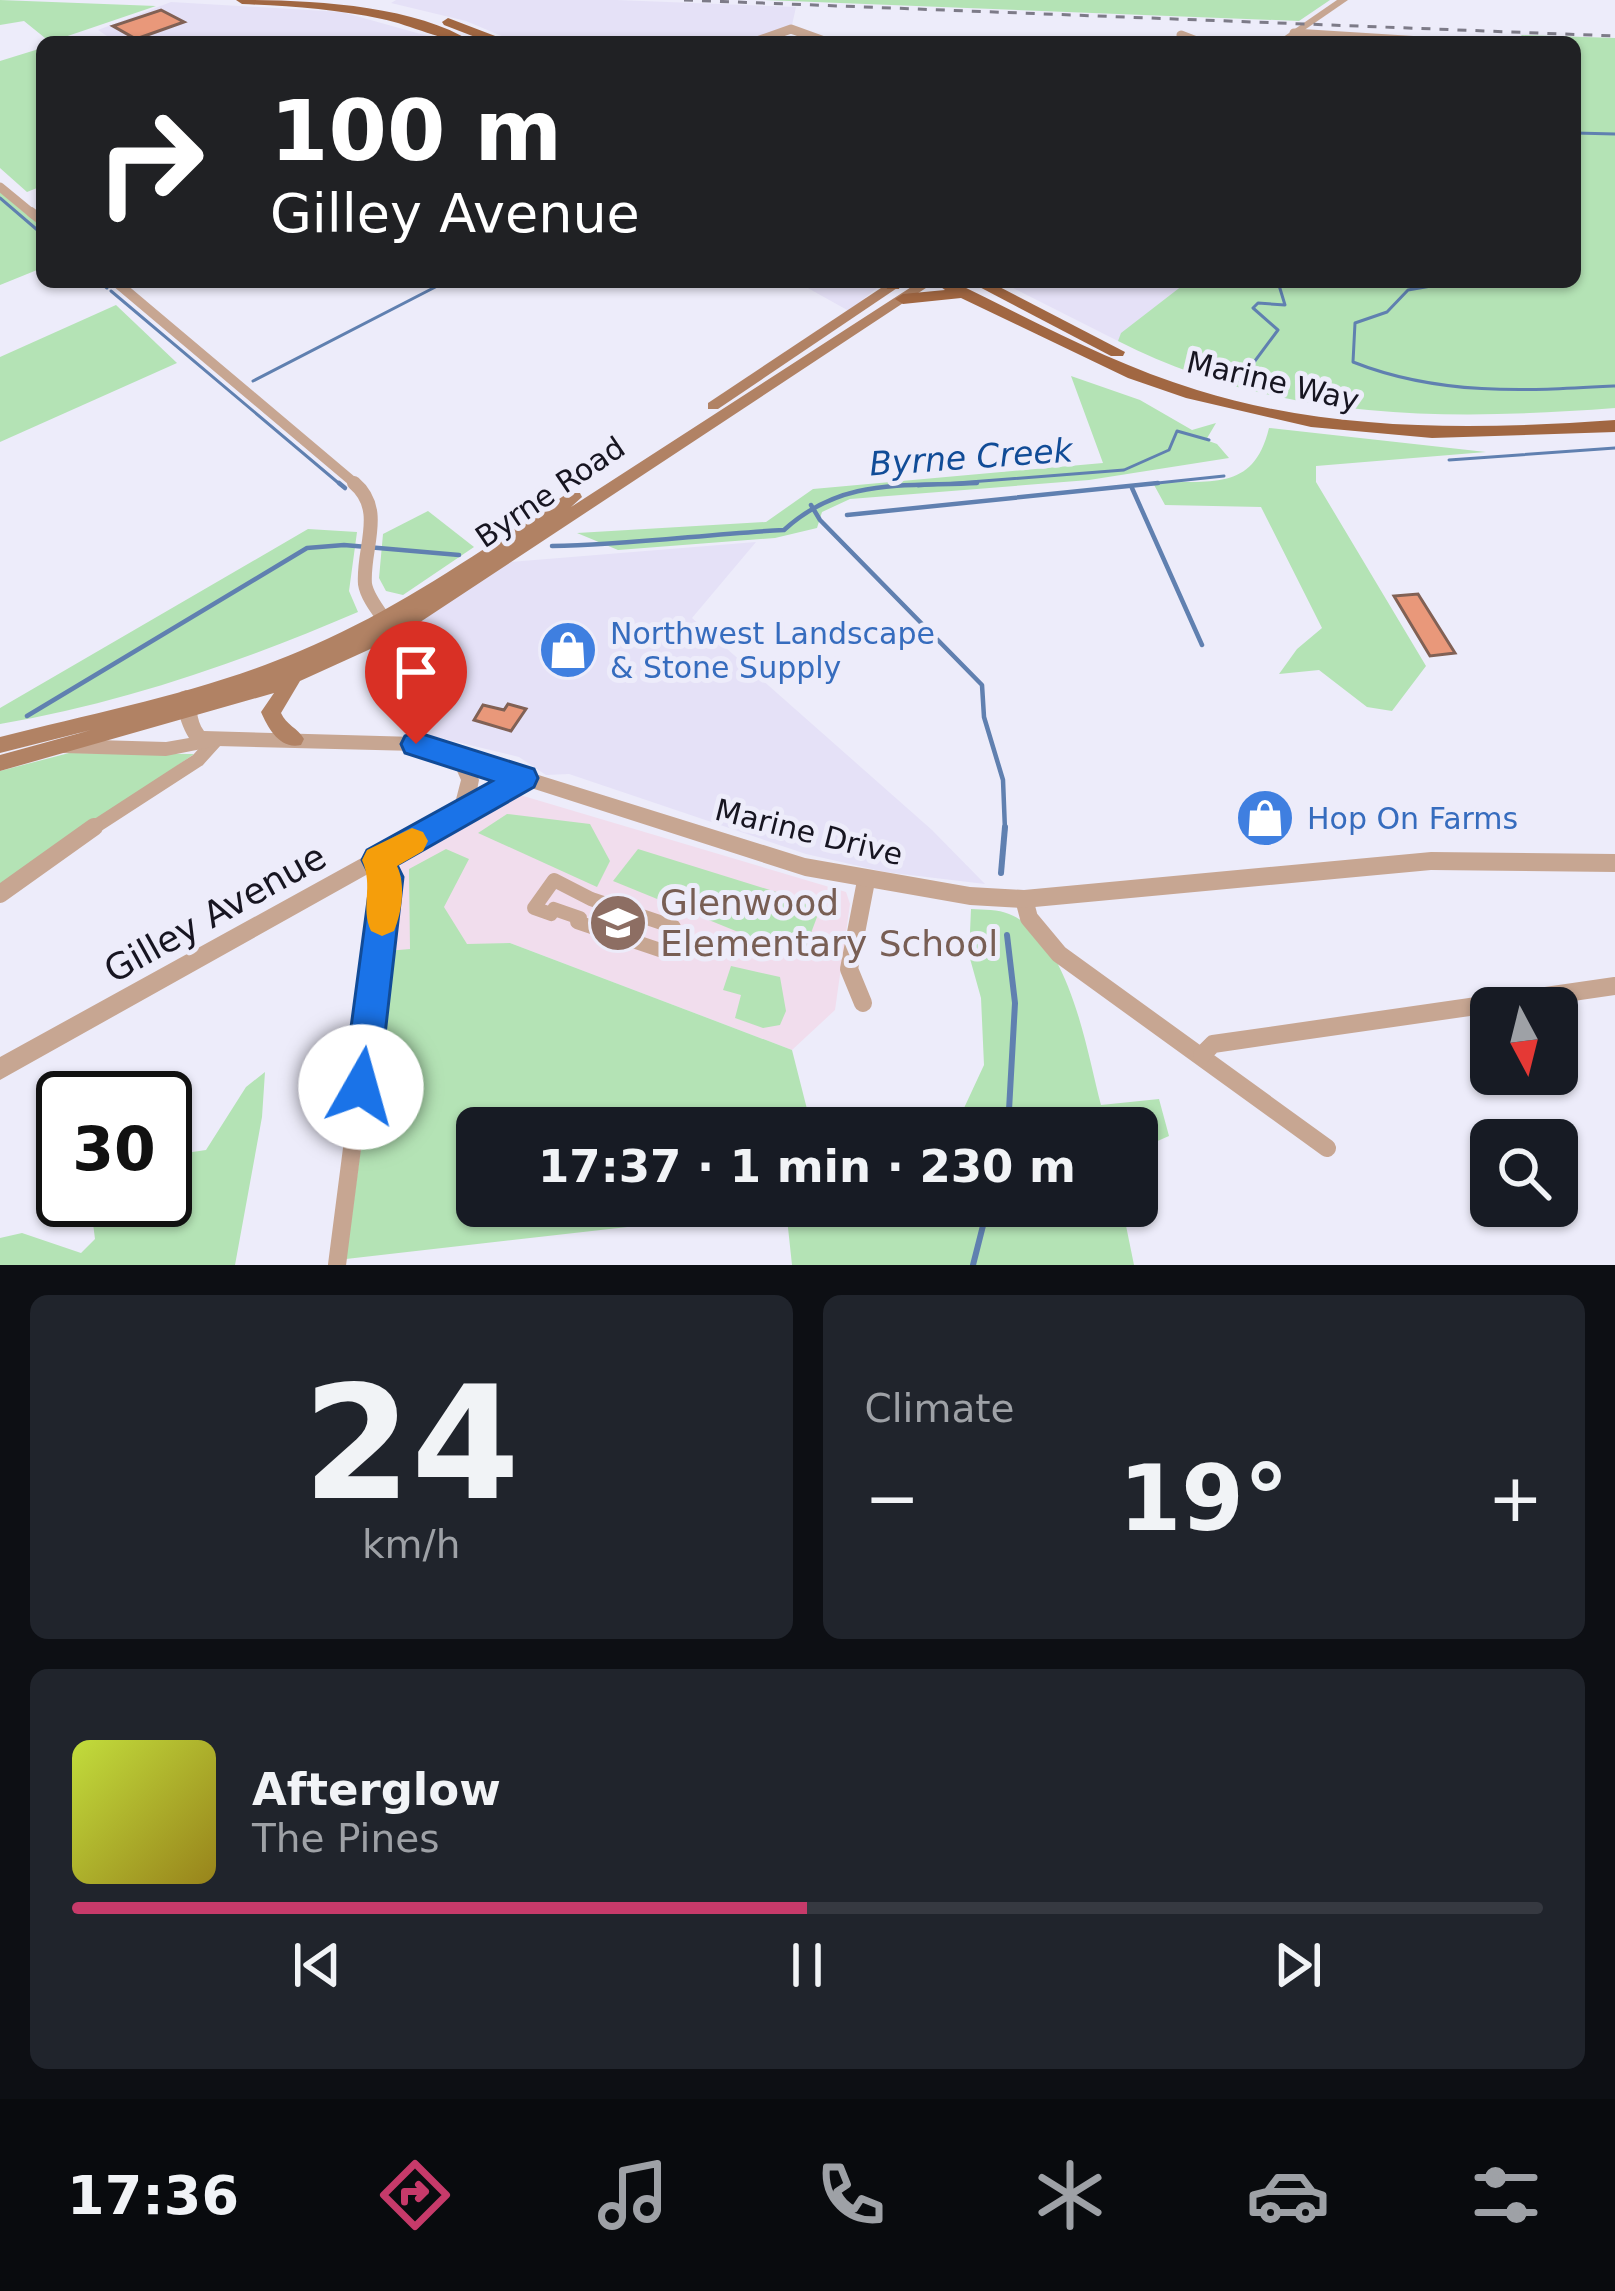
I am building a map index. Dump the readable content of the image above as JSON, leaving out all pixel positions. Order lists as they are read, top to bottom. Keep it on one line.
{"streets":{"main road":["Marine Way","Byrne Road"],"street":["Marine Drive","Gilley Avenue"]},"crossings":[["Marine Drive","Gilley Avenue"]],"water":["Byrne Creek"],"places":{"shop":["Northwest Landscape & Stone Supply","Hop On Farms"],"school or university":["Glenwood Elementary School"]},"north":"bottom","page":{"turn":["100 m","Gilley Avenue"],"limit":"30","trip":"17:37 · 1 min · 230 m","tile":[["24","km/h"],"Climate"],"heat":["−","19°","+"],"song":["Afterglow","The Pines"],"tabs":"17:36"}}
